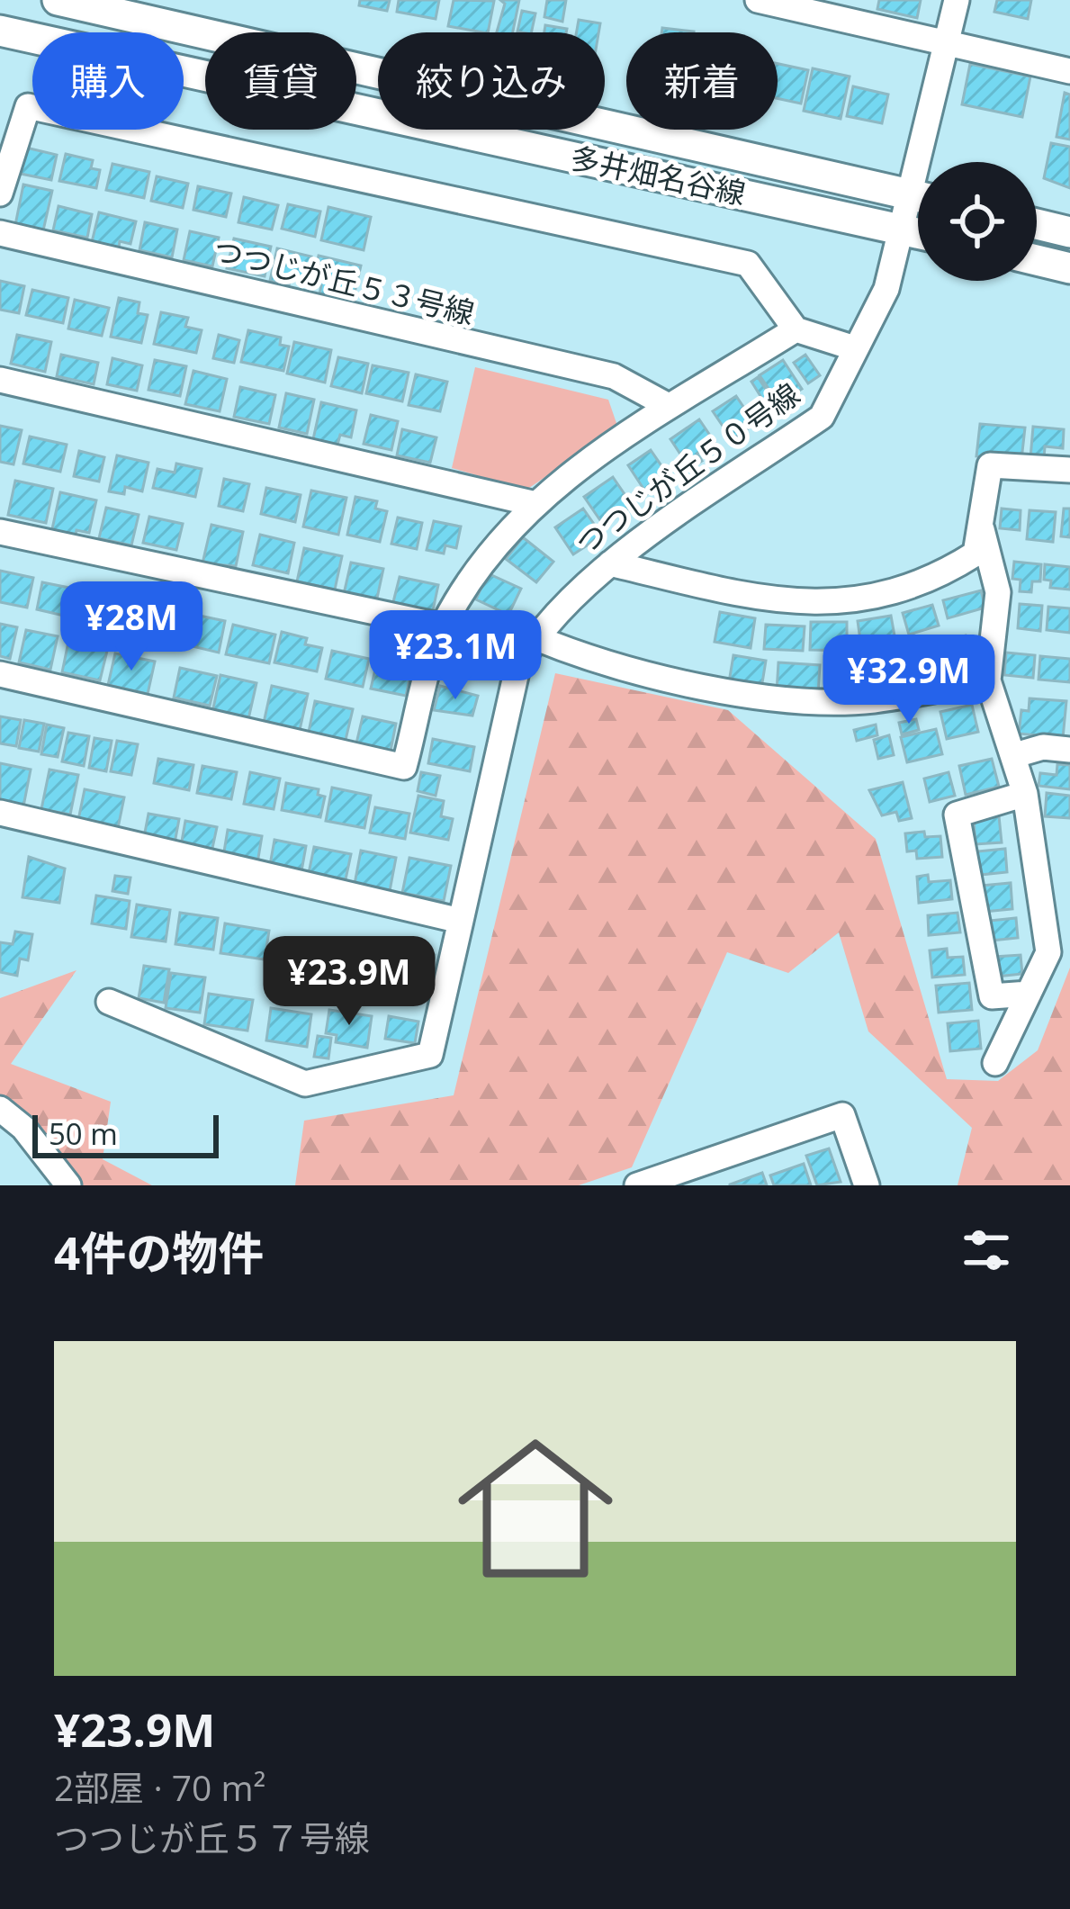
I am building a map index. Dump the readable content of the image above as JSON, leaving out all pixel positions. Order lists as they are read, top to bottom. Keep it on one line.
{"streets":{"street":["多井畑名谷線","つつじが丘５３号線","つつじが丘５０号線"]},"crossings":[["多井畑名谷線","つつじが丘５０号線"]],"scale_bar":"50 m","page":{"chip":["購入","賃貸","絞り込み","新着"],"price":["¥28M","¥23.1M","¥32.9M","¥23.9M"],"scale":"50 m","heading":"4件の物件","list":[{"name":"¥23.9M","note":"2部屋 · 70 m² · つつじが丘５７号線"}]}}
